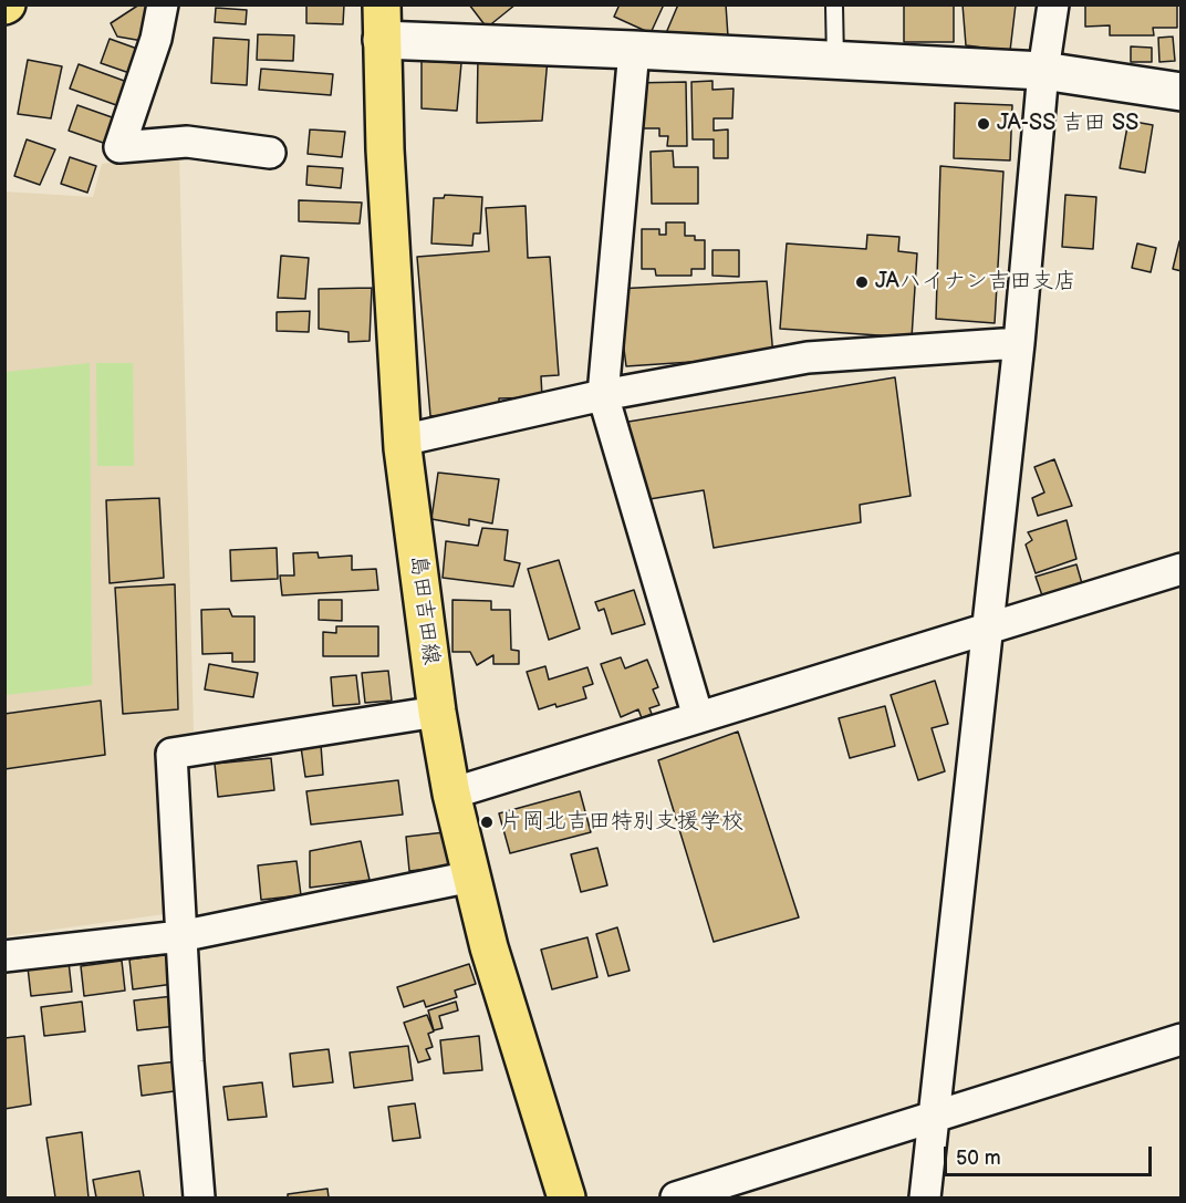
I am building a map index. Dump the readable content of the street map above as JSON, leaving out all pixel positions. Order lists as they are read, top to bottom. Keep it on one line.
{"streets":{"main road":["島田吉田線"]},"places":["JA-SS 吉田 SS","JAハイナン吉田支店","片岡北吉田特別支援学校"],"scale_bar":"50 m"}
